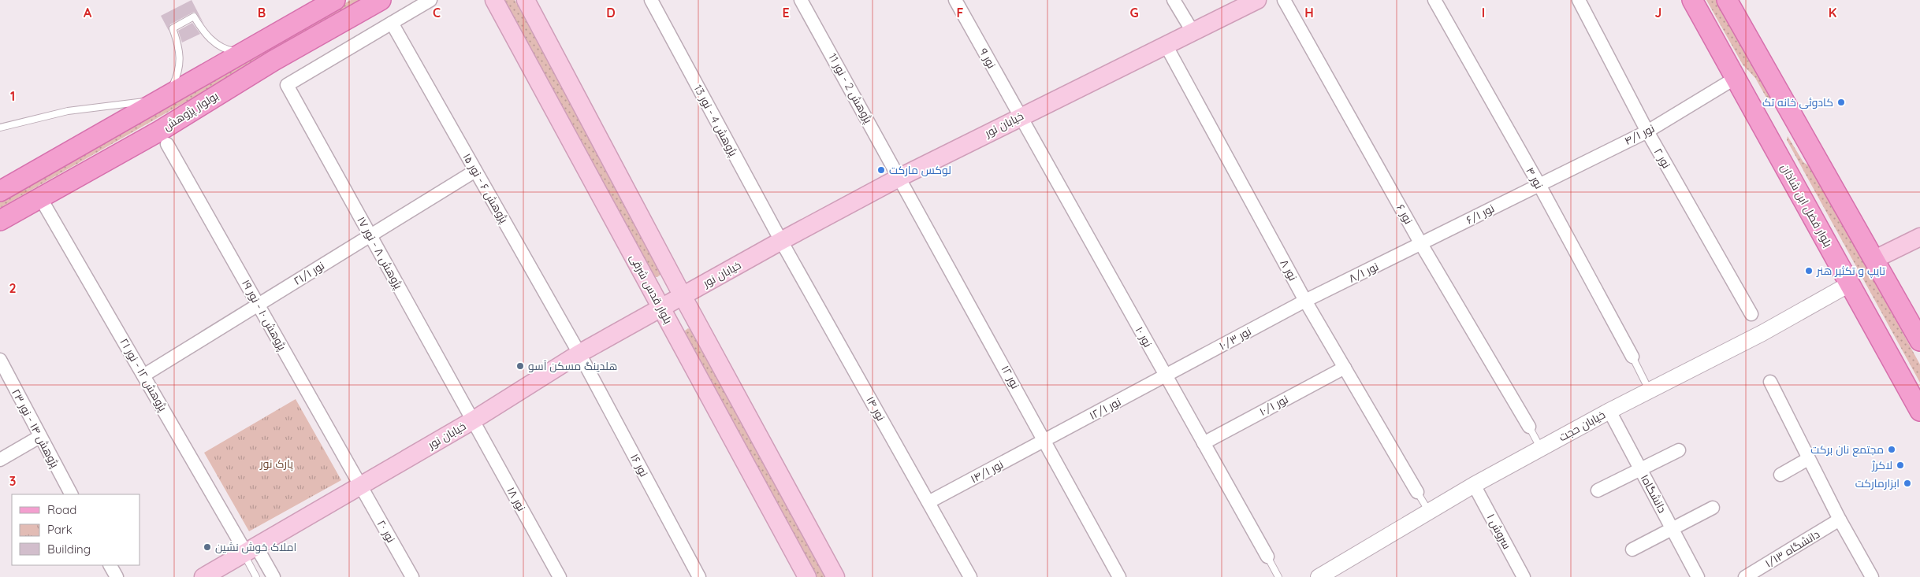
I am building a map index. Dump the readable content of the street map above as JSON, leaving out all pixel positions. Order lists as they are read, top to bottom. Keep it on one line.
{"streets":{"main road":["بولوار پژوهش","خیابان نور","بلوار فضل ابن شاذان","بلوار قدس شرقی"],"street":["نور ۹","پژوهش 2 - نور 11","پژوهش 4 - نور 13","نور ۴/۱","نور ۲","نور ۴","پژوهش ۶ - نور ۱۵","نور ۶","نور ۶/۱","پژوهش ۸ - نور ۱۷","نور ۸","نور ۸/۱","نور ۲۱/۱","پژوهش ۱۰ - نور ۱۹","نور ۱۰","نور ۱۰/۳","پژوهش ۱۲ - نور ۲۱","نور ۱۲","نور ۱۰/۱","نور ۱۴","نور ۱۲/۱","خیابان حجت","پژوهش ۱۴ - نور ۲۳","نور ۱۶","نور ۱۴/۱","دانشگاه۱","نور ۱۸","نور ۲۰","سروش ۱","دانشگاه ۱/۱۳"]},"crossings":[["نور ۹","خیابان نور"],["نور ۹","نور ۱۰"],["پژوهش 2 - نور 11","خیابان نور"],["پژوهش 2 - نور 11","نور ۱۲"],["بولوار پژوهش","پژوهش ۱۲ - نور ۲۱"],["پژوهش 4 - نور 13","خیابان نور"],["پژوهش 4 - نور 13","نور ۱۴"],["خیابان نور","پژوهش ۶ - نور ۱۵"],["خیابان نور","پژوهش ۸ - نور ۱۷"],["خیابان نور","نور ۸"],["خیابان نور","بلوار قدس شرقی"],["خیابان نور","پژوهش ۱۰ - نور ۱۹"],["خیابان نور","نور ۱۰"],["خیابان نور","پژوهش ۱۲ - نور ۲۱"],["خیابان نور","نور ۱۲"],["خیابان نور","نور ۱۴"],["خیابان نور","نور ۱۶"],["خیابان نور","نور ۱۸"],["خیابان نور","نور ۲۰"],["نور ۴/۱","نور ۲"],["نور ۴/۱","نور ۴"],["نور ۴/۱","بلوار فضل ابن شاذان"],["نور ۴/۱","نور ۶/۱"],["نور ۴","نور ۶/۱"],["پژوهش ۶ - نور ۱۵","پژوهش ۸ - نور ۱۷"],["پژوهش ۶ - نور ۱۵","نور ۲۱/۱"],["پژوهش ۶ - نور ۱۵","نور ۱۶"],["بلوار فضل ابن شاذان","خیابان حجت"],["نور ۶","نور ۶/۱"],["نور ۶","نور ۸/۱"],["نور ۶/۱","نور ۸/۱"],["پژوهش ۸ - نور ۱۷","نور ۲۱/۱"],["پژوهش ۸ - نور ۱۷","نور ۱۸"],["نور ۸","نور ۸/۱"],["نور ۸","نور ۱۰/۳"],["نور ۸","نور ۱۰/۱"],["نور ۸/۱","نور ۱۰/۳"],["نور ۲۱/۱","پژوهش ۱۰ - نور ۱۹"],["نور ۲۱/۱","پژوهش ۱۲ - نور ۲۱"],["پژوهش ۱۰ - نور ۱۹","نور ۲۰"],["نور ۱۰","نور ۱۰/۳"],["نور ۱۰","نور ۱۰/۱"],["نور ۱۰","نور ۱۲/۱"],["نور ۱۰/۳","نور ۱۲/۱"],["نور ۱۲","نور ۱۲/۱"],["نور ۱۲","نور ۱۴/۱"],["نور ۱۴","نور ۱۴/۱"],["نور ۱۲/۱","نور ۱۴/۱"],["خیابان حجت","دانشگاه۱"],["خیابان حجت","سروش ۱"]],"parks":["پارک نور"],"places":["کادوئی خانه تک","لوکس مارکت","تایپ و تکثیر هنر","هلدینگ مسکن آسو","مجتمع نان برکت","لاکرژ","ابزارمارکت","املاک خوش نشین"],"legend":["Road","Park","Building"],"grid":{"columns":["A","B","C","D","E","F","G","H","I","J","K"],"rows":["1","2","3"]}}
